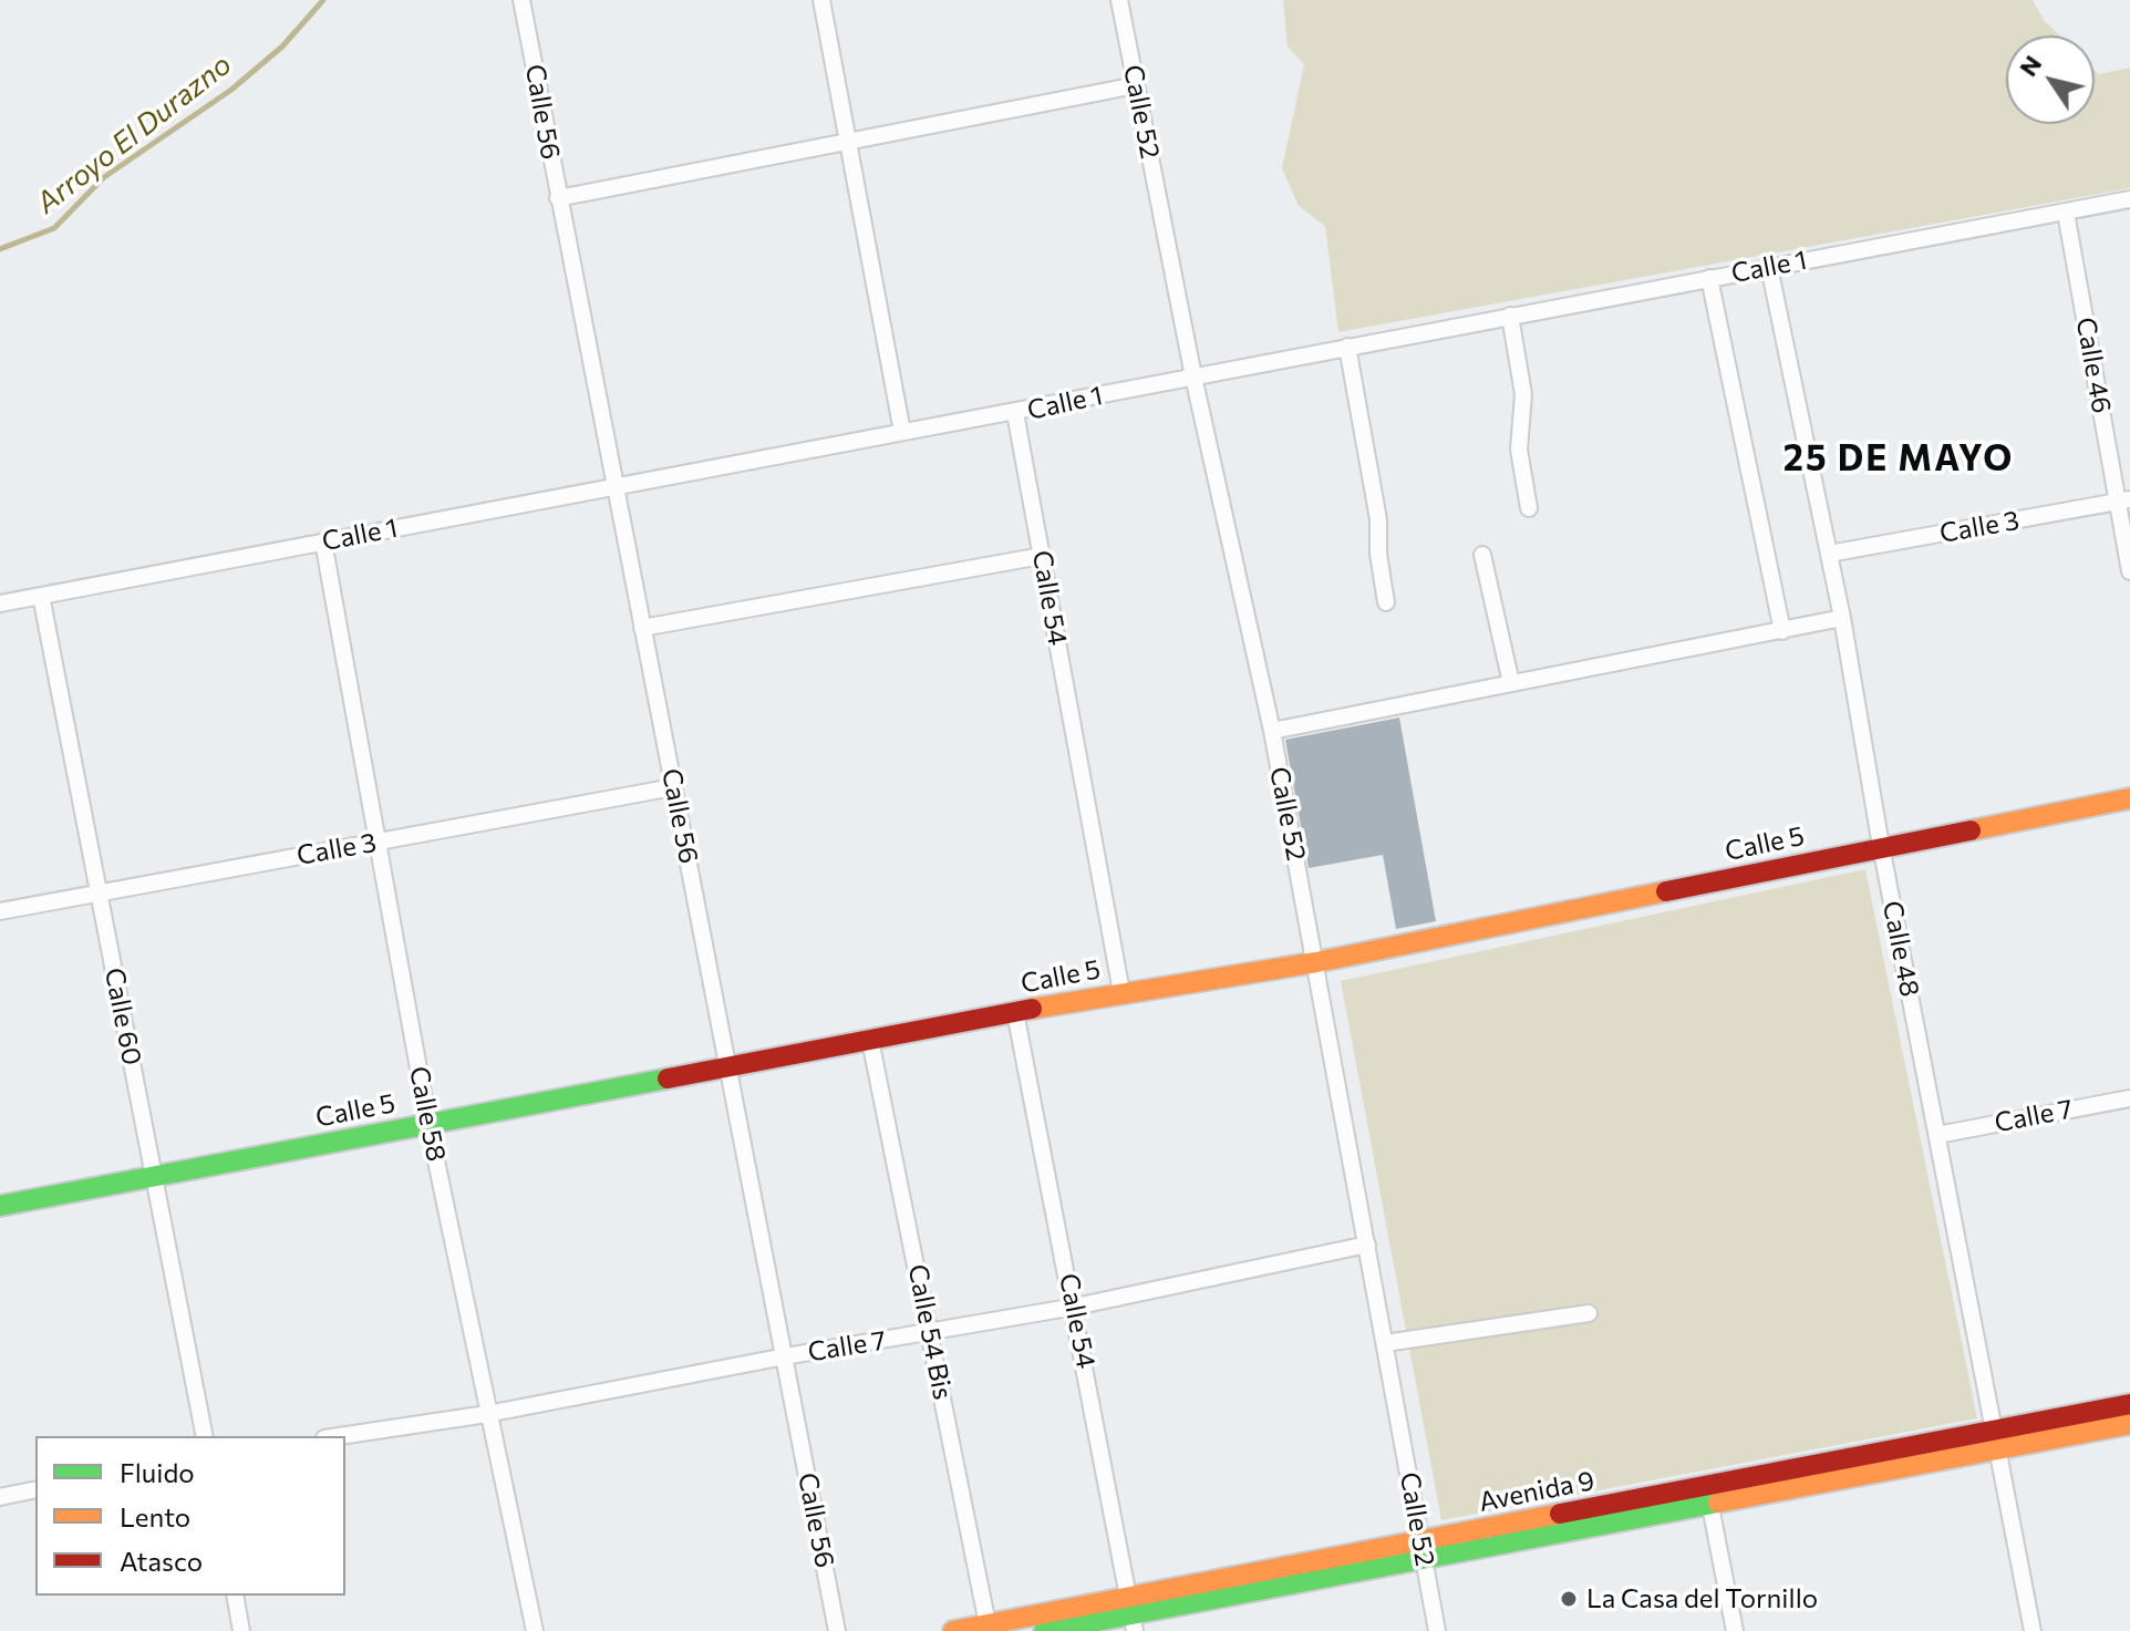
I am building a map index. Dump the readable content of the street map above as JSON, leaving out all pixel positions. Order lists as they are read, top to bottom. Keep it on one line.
{"streets":{"street":["Calle 56","Calle 52","Calle 1","Calle 46","Calle 3","Calle 54","Calle 5","Calle 48","Calle 60","Calle 58","Calle 7","Calle 54 Bis","Avenida 9"]},"crossings":[["Calle 56","Calle 1"],["Calle 56","Calle 3"],["Calle 56","Calle 5"],["Calle 56","Calle 7"],["Calle 52","Calle 1"],["Calle 52","Calle 5"],["Calle 52","Calle 7"],["Calle 52","Avenida 9"],["Calle 1","Calle 46"],["Calle 1","Calle 54"],["Calle 1","Calle 48"],["Calle 1","Calle 60"],["Calle 1","Calle 58"],["Calle 46","Calle 3"],["Calle 3","Calle 48"],["Calle 3","Calle 60"],["Calle 3","Calle 58"],["Calle 54","Calle 5"],["Calle 54","Calle 7"],["Calle 54","Avenida 9"],["Calle 5","Calle 48"],["Calle 5","Calle 60"],["Calle 5","Calle 58"],["Calle 5","Calle 54 Bis"],["Calle 48","Calle 7"],["Calle 48","Avenida 9"],["Calle 58","Calle 7"],["Calle 7","Calle 54 Bis"],["Calle 54 Bis","Avenida 9"]],"districts":["25 DE MAYO"],"water":["Arroyo El Durazno"],"places":["La Casa del Tornillo"],"legend":["Fluido","Lento","Atasco"],"north":"top left"}
